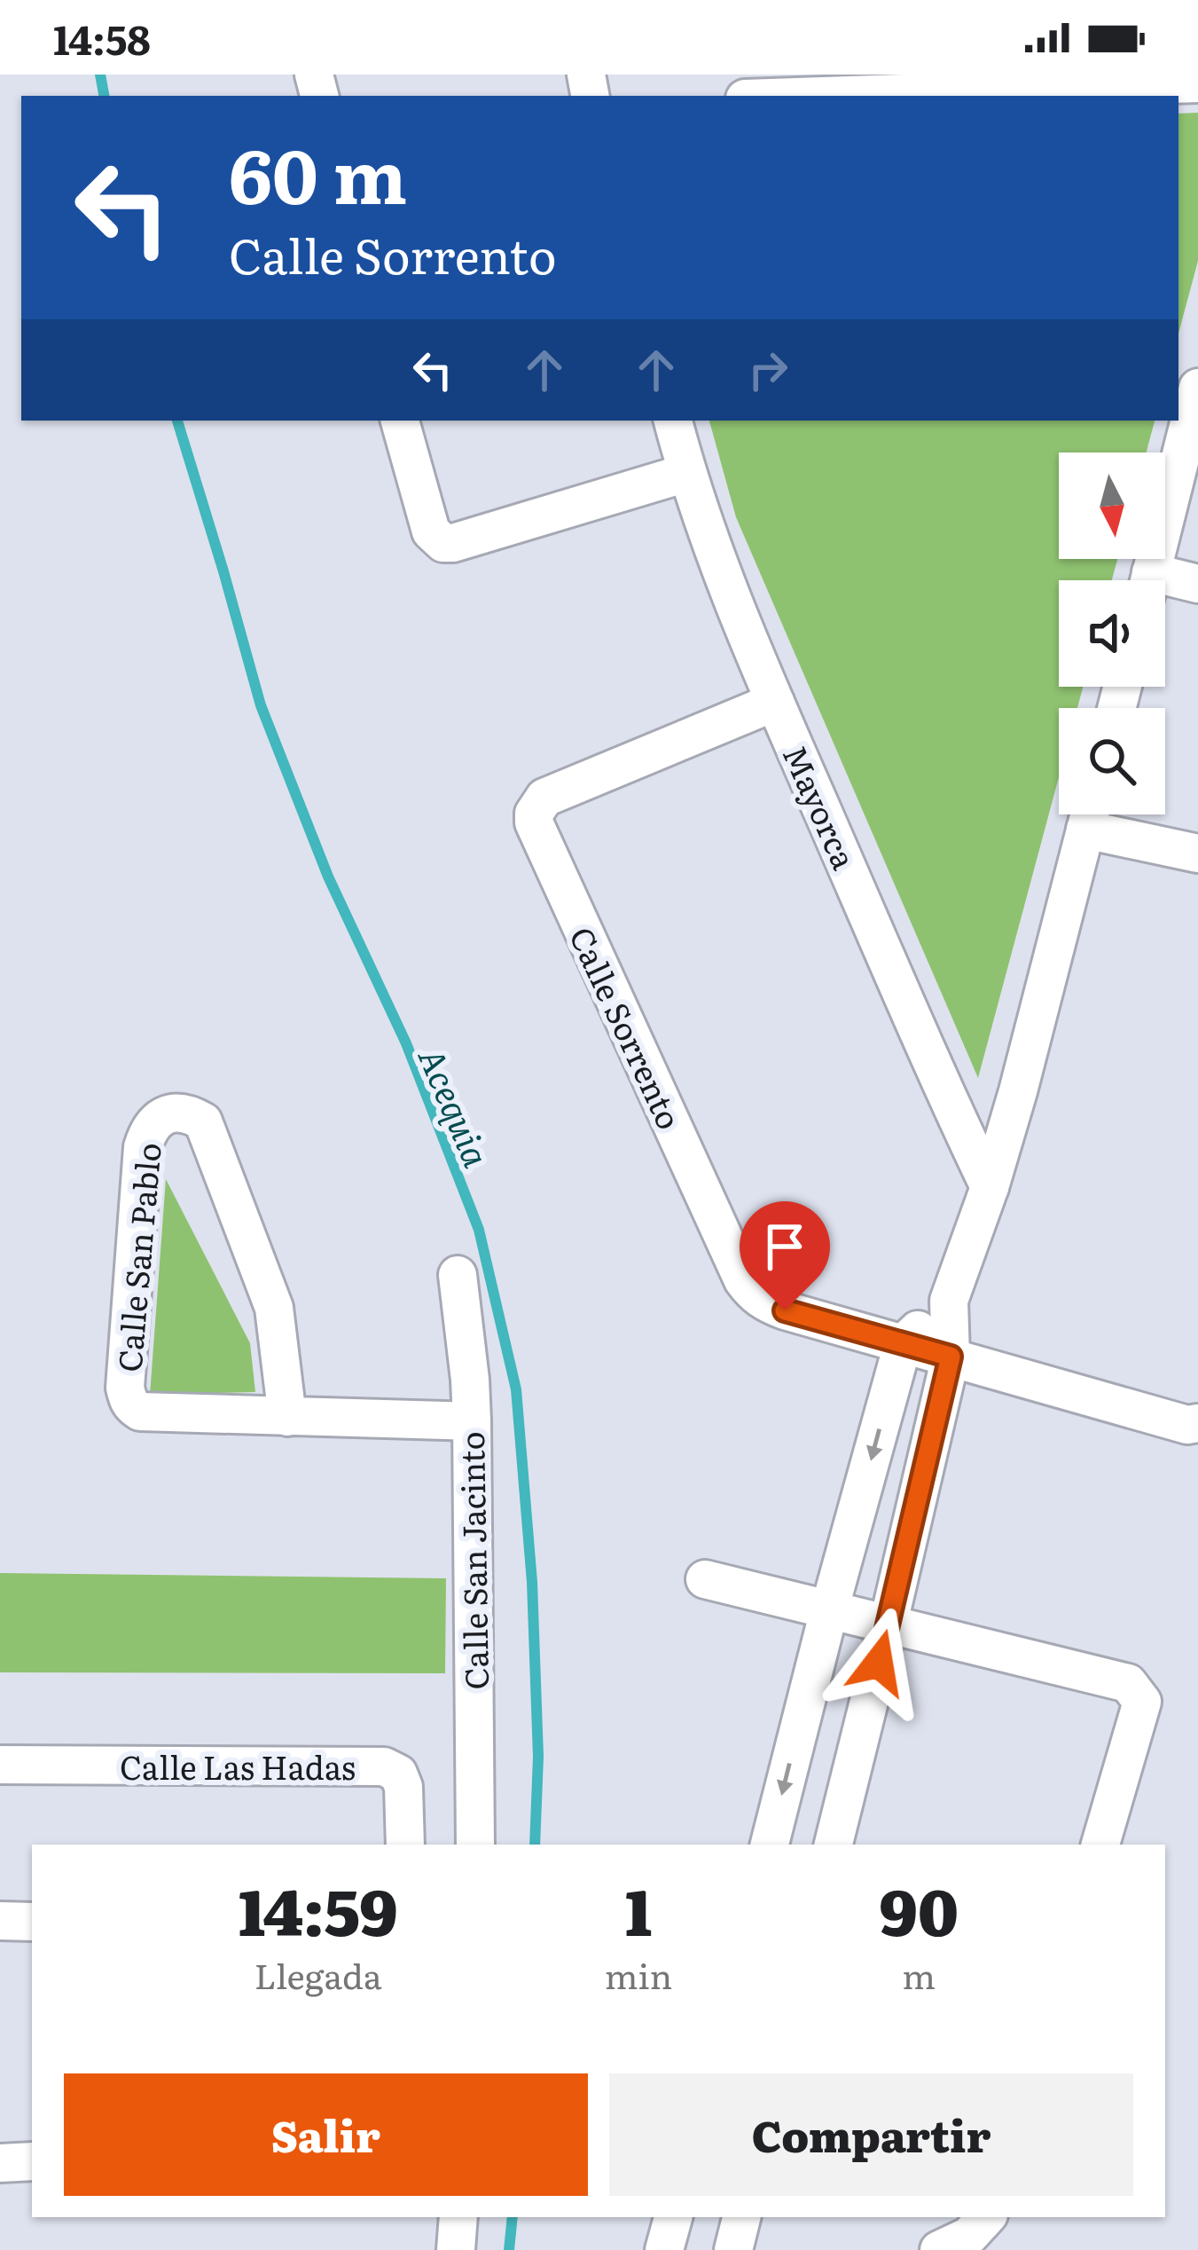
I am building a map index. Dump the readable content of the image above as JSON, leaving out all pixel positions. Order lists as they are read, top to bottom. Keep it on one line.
{"streets":{"street":["Mayorca","Calle Sorrento","Calle San Pablo","Calle San Jacinto","Calle Las Hadas"]},"crossings":[["Mayorca","Calle Sorrento"],["Calle San Pablo","Calle San Jacinto"]],"water":["Acequia"],"north":"bottom","page":{"status":"14:58","turn":["60 m","Calle Sorrento"],"eta":["14:59","Llegada","1","min","90","m"],"buttons":["Salir","Compartir"]}}
